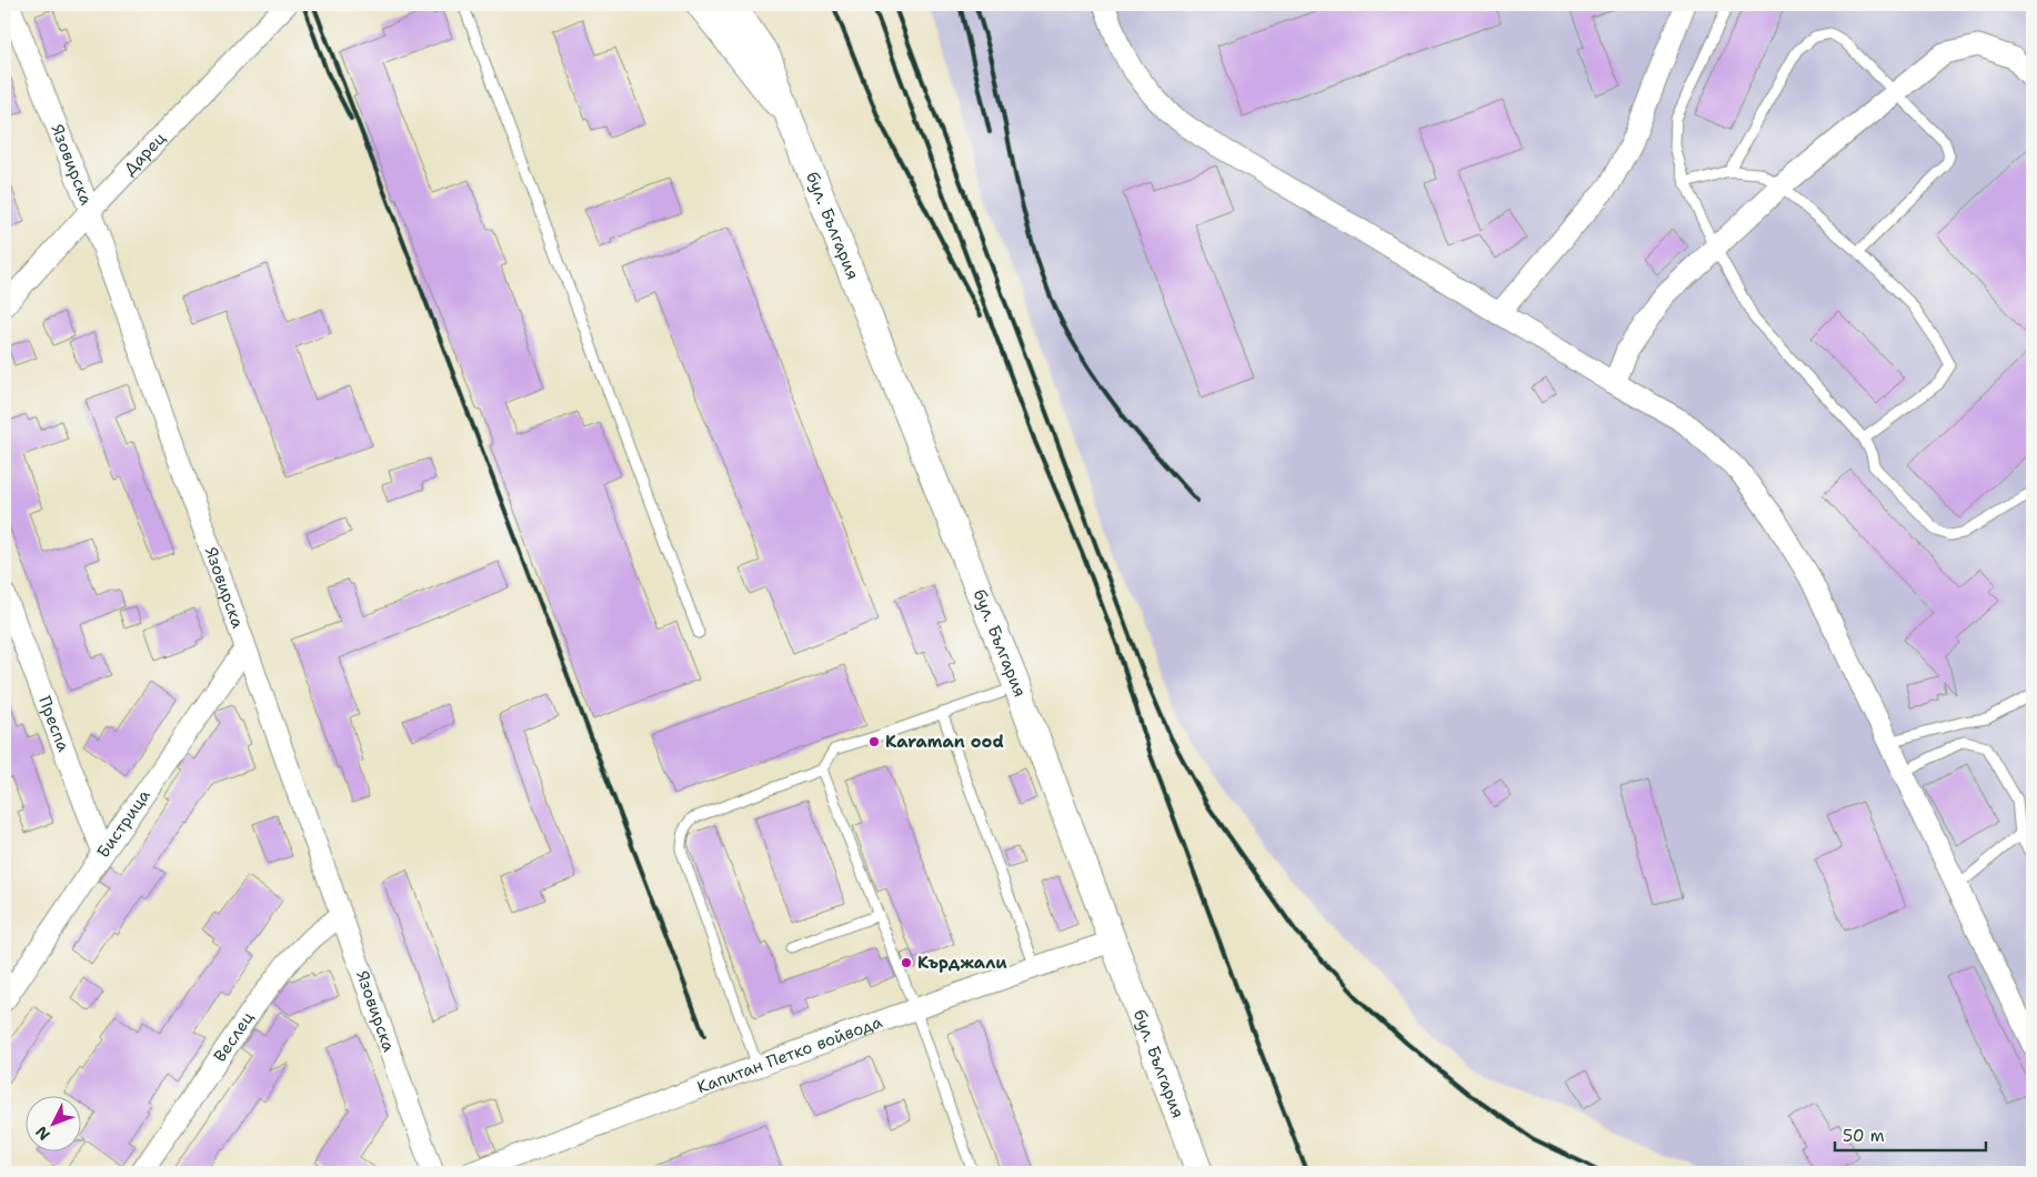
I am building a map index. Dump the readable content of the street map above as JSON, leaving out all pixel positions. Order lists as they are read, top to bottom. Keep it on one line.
{"streets":{"street":["Дарец","Язовирска","бул. България","Преспа","Бистрица","Веслец","Капитан Петко войвода"]},"crossings":[["Дарец","Язовирска"],["Язовирска","Бистрица"],["Язовирска","Веслец"],["бул. България","Капитан Петко войвода"],["Преспа","Бистрица"]],"places":["Karaman ood","Кърджали"],"scale_bar":"50 m","north":"bottom left"}
